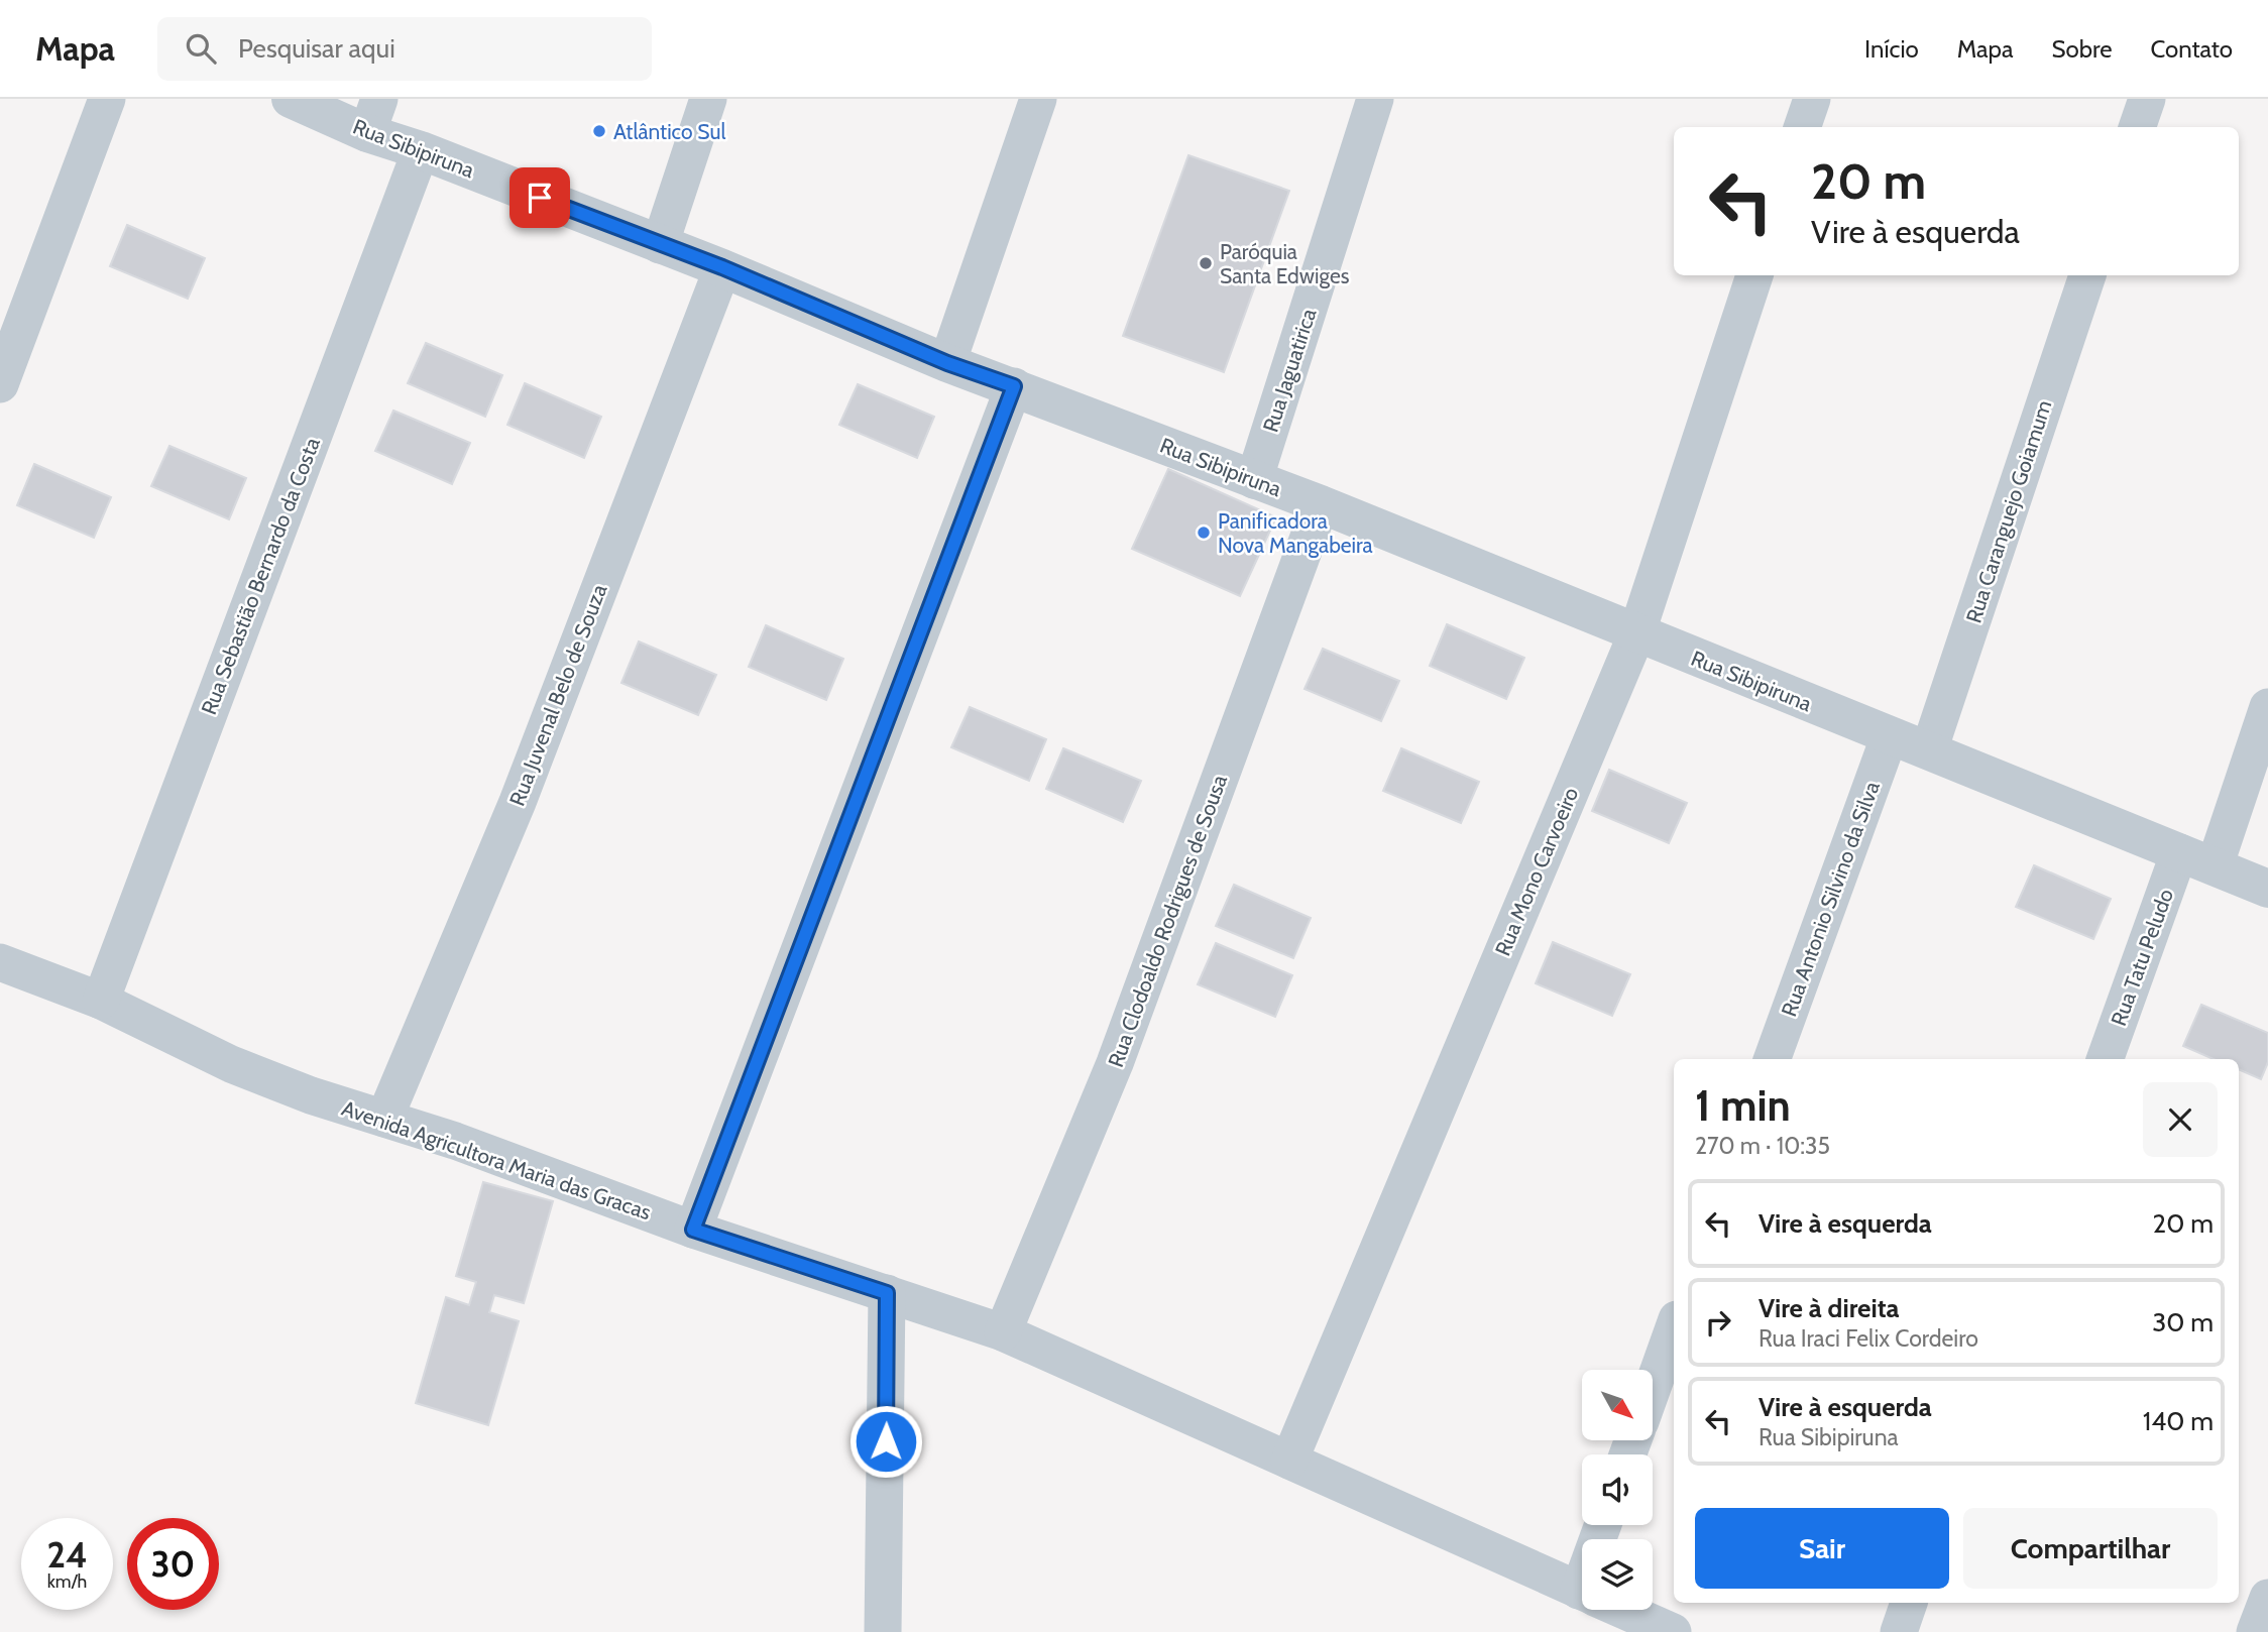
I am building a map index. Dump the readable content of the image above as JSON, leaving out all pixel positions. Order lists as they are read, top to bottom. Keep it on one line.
{"streets":{"street":["Rua Sibipiruna","Rua Jaguatirica","Rua Caranguejo Goiamum","Rua Sebastião Bernardo da Costa","Rua Juvenal Belo de Souza","Rua Mono Carvoeiro","Rua Antonio Silvino da Silva","Rua Clodoaldo Rodrigues de Sousa","Rua Tatu Peludo","Avenida Agricultora Maria das Gracas"]},"crossings":[["Rua Sibipiruna","Rua Jaguatirica"],["Rua Sibipiruna","Rua Caranguejo Goiamum"],["Rua Sibipiruna","Rua Sebastião Bernardo da Costa"],["Rua Sibipiruna","Rua Juvenal Belo de Souza"],["Rua Sibipiruna","Rua Mono Carvoeiro"],["Rua Sibipiruna","Rua Antonio Silvino da Silva"],["Rua Sibipiruna","Rua Clodoaldo Rodrigues de Sousa"],["Rua Sibipiruna","Rua Tatu Peludo"],["Rua Sebastião Bernardo da Costa","Avenida Agricultora Maria das Gracas"],["Rua Juvenal Belo de Souza","Avenida Agricultora Maria das Gracas"],["Rua Mono Carvoeiro","Avenida Agricultora Maria das Gracas"],["Rua Clodoaldo Rodrigues de Sousa","Avenida Agricultora Maria das Gracas"]],"places":["Atlântico Sul","Paróquia Santa Edwiges","Panificadora Nova Mangabeira"],"north":"bottom right","page":{"header":"Mapa","search":"Pesquisar aqui","nav":["Início","Mapa","Sobre","Contato"],"turn":["20 m","Vire à esquerda"],"heading":["1 min","270 m · 10:35"],"list":[{"name":"Vire à esquerda","value":"20 m"},{"name":"Vire à direita","note":"Rua Iraci Felix Cordeiro","value":"30 m"},{"name":"Vire à esquerda","note":"Rua Sibipiruna","value":"140 m"}],"buttons":["Sair","Compartilhar"],"speed":"24 km/h","limit":"30"}}
